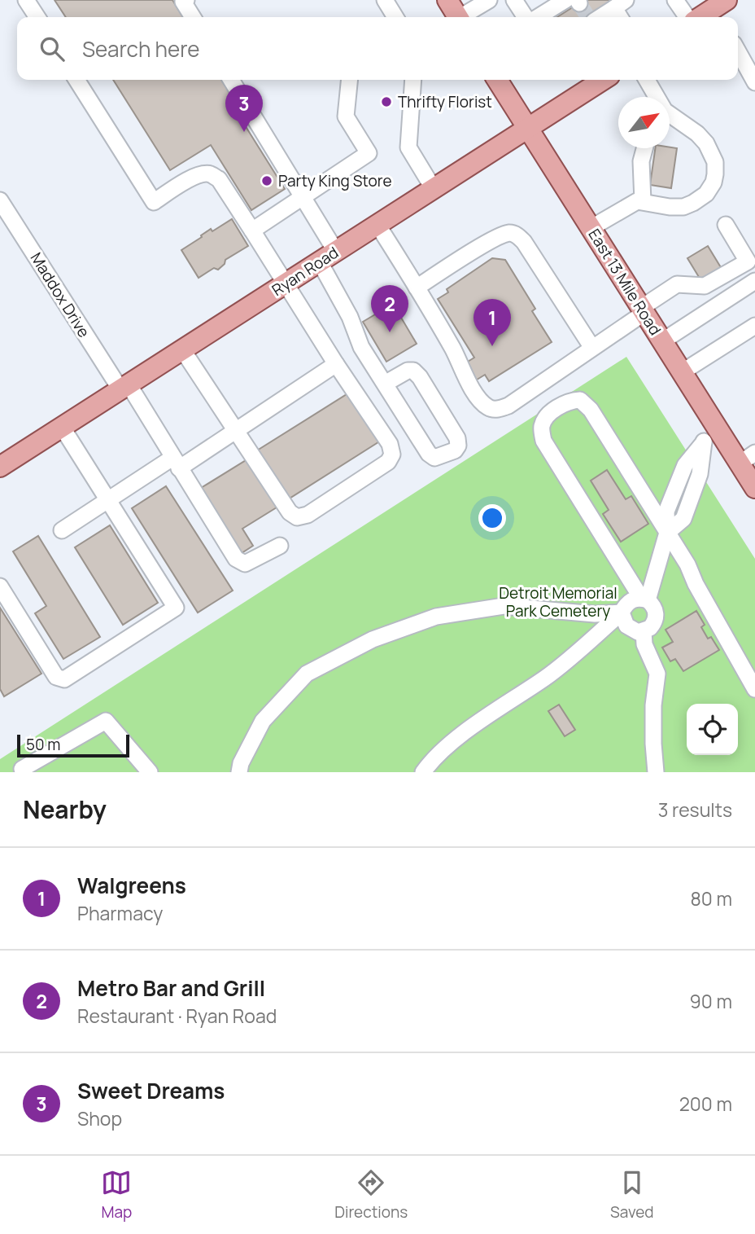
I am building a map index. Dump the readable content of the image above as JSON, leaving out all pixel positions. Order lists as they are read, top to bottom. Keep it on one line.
{"streets":{"main road":["Ryan Road","East 13 Mile Road"],"street":["Maddox Drive"]},"crossings":[["Ryan Road","East 13 Mile Road"],["Ryan Road","Maddox Drive"]],"parks":["Detroit Memorial Park Cemetery"],"places":["Thrifty Florist","Party King Store"],"scale_bar":"50 m","north":"top right","page":{"search":"Search here","pins":["3","2","1"],"scale":"50 m","heading":["Nearby","3 results"],"list":[{"mark":"1","name":"Walgreens","note":"Pharmacy","value":"80 m"},{"mark":"2","name":"Metro Bar and Grill","note":"Restaurant · Ryan Road","value":"90 m"},{"mark":"3","name":"Sweet Dreams","note":"Shop","value":"200 m"}],"nav":["Map","Directions","Saved"]}}
